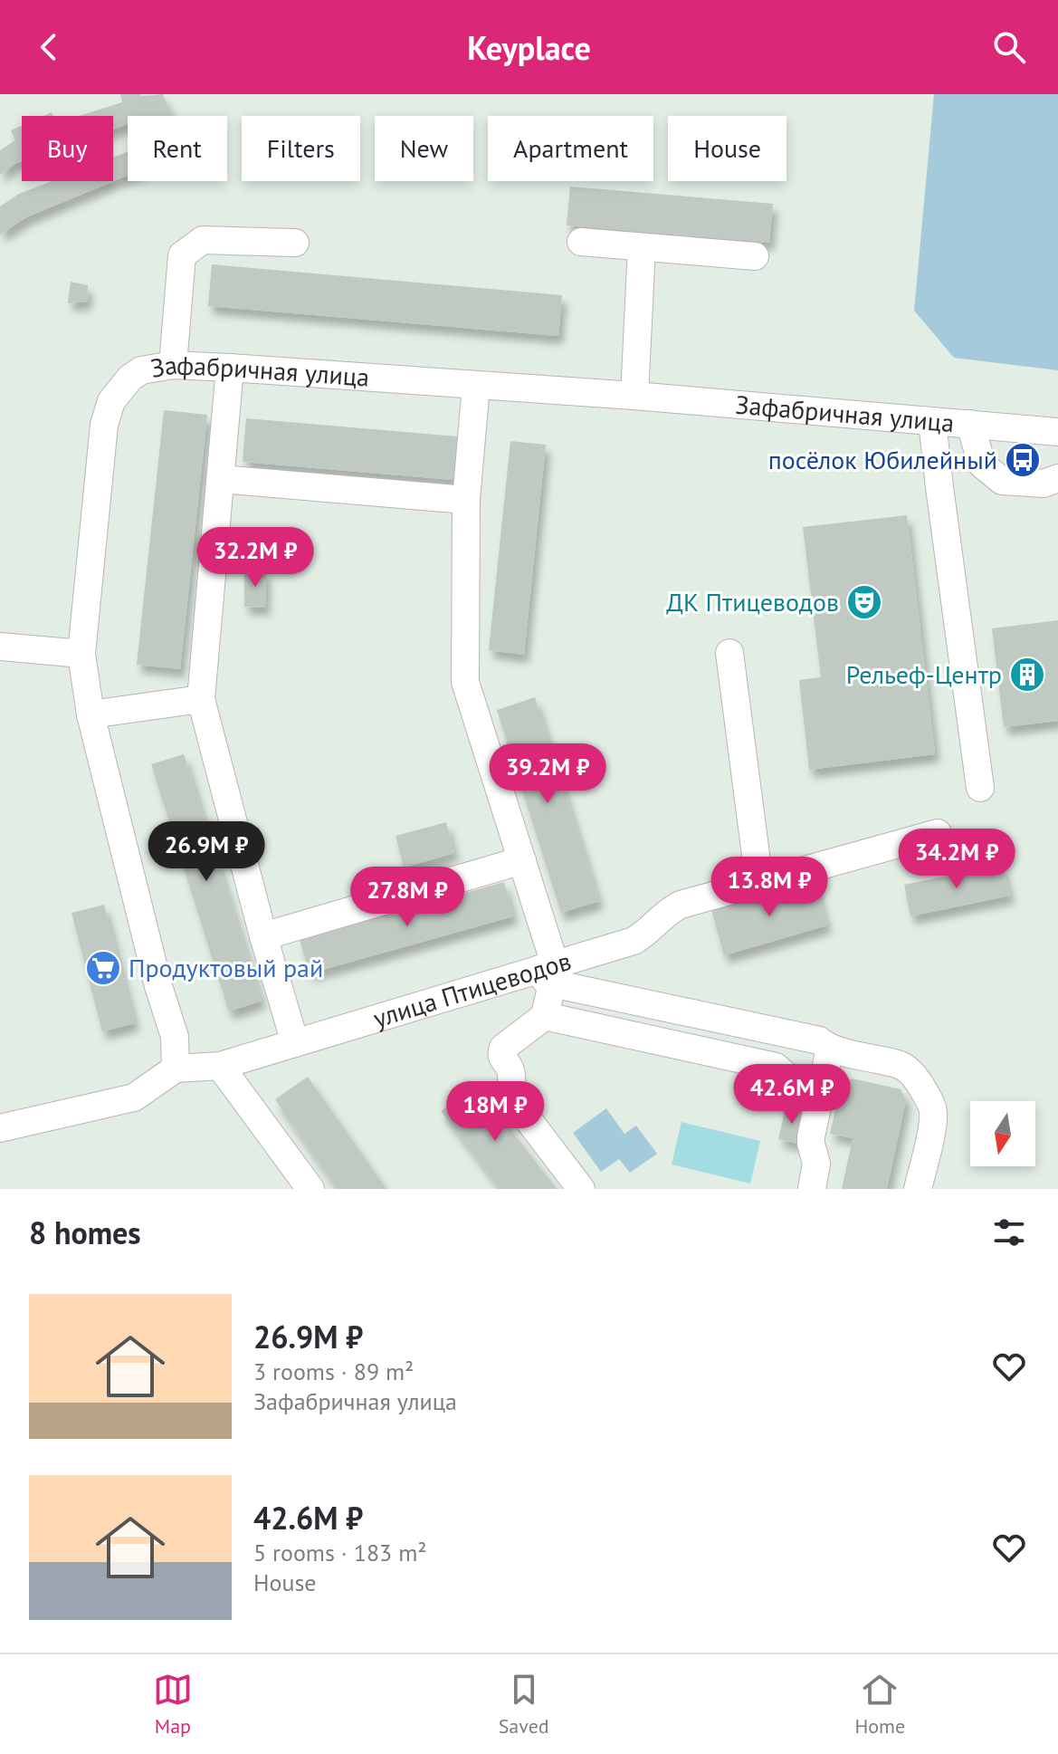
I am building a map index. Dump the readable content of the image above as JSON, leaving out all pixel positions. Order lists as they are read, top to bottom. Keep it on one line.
{"streets":{"street":["Зафабричная улица","улица Птицеводов"]},"crossings":[["Зафабричная улица","улица Птицеводов"]],"places":{"bus stop":["посёлок Юбилейный"],"theatre":["ДК Птицеводов"],"building":["Рельеф-Центр"],"supermarket":["Продуктовый рай"]},"north":"bottom","page":{"header":"Keyplace","chip":["Buy","Rent","Filters","New","Apartment","House"],"price":["32.2M ₽","39.2M ₽","26.9M ₽","34.2M ₽","13.8M ₽","27.8M ₽","42.6M ₽","18M ₽"],"heading":"8 homes","list":[{"name":"26.9M ₽","note":"3 rooms · 89 m² · Зафабричная улица"},{"name":"42.6M ₽","note":"5 rooms · 183 m² · House"}],"tabs":["Map","Saved","Home"]}}
